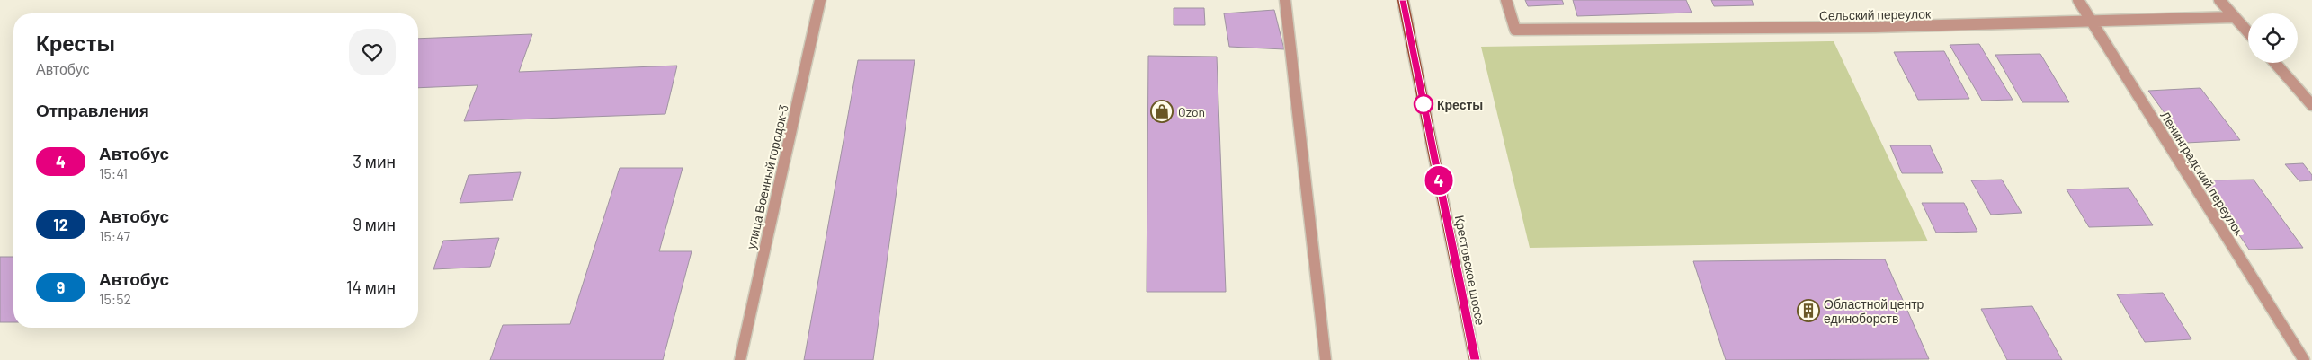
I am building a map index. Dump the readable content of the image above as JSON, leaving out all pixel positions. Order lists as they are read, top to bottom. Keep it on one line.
{"streets":{"main road":["Крестовское шоссе"],"street":["Сельский переулок","Ленинградский переулок","улица Военный городок-3"]},"crossings":[["Сельский переулок","Ленинградский переулок"]],"places":{"other":["Кресты"],"shop":["Ozon"],"building":["Областной центр единоборств"]},"lines":["bus line 4"],"page":{"on_map":"4","heading":[["Кресты","Автобус"],"Отправления"],"list":[{"mark":"4","name":"Автобус","note":"15:41","value":"3 мин"},{"mark":"12","name":"Автобус","note":"15:47","value":"9 мин"},{"mark":"9","name":"Автобус","note":"15:52","value":"14 мин"}]}}
